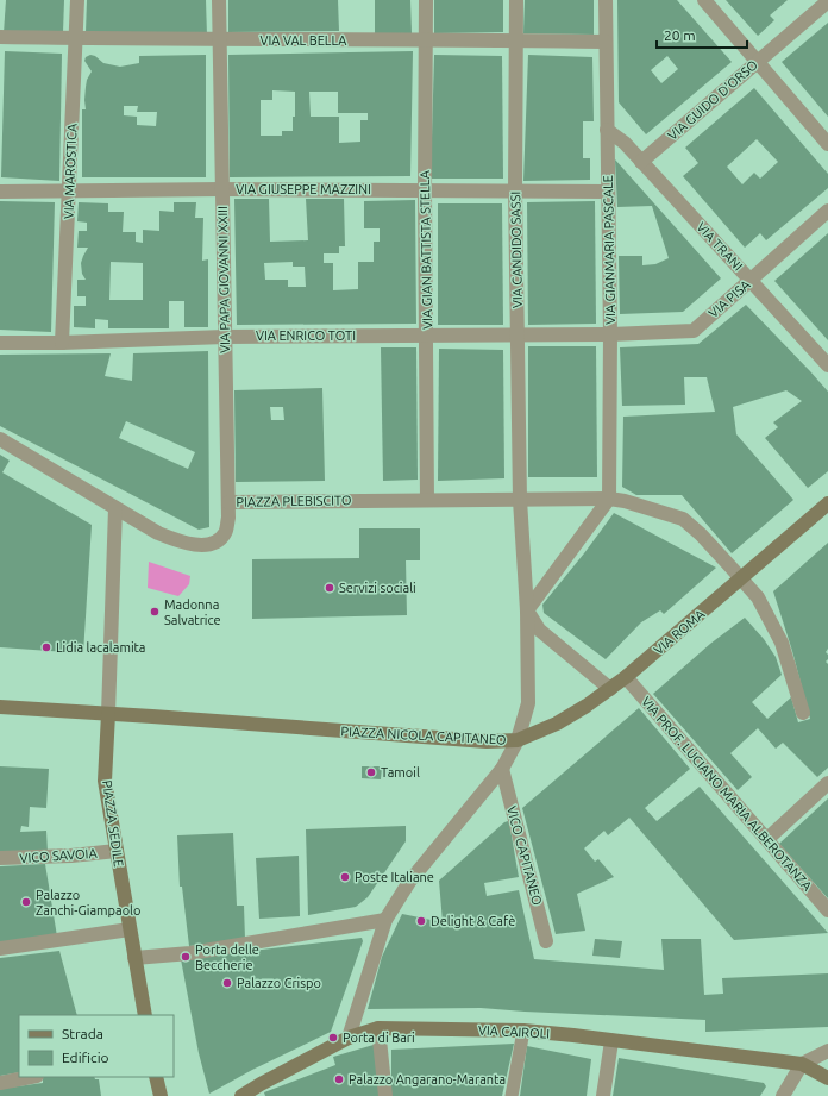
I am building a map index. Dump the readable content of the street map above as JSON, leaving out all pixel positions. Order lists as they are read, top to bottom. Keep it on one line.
{"streets":{"street":["VIA VAL BELLA","VIA GUIDO D'ORSO","VIA MAROSTICA","VIA GIUSEPPE MAZZINI","VIA TRANI","VIA GIAN BATTISTA STELLA","VIA CANDIDO SASSI","VIA GIANMARIA PASCALE","VIA PAPA GIOVANNI XXIII","VIA PISA","VIA ENRICO TOTI","PIAZZA PLEBISCITO","VIA ROMA","PIAZZA NICOLA CAPITANEO","VIA PROF. LUCIANO MARIA ALBEROTANZA","PIAZZA SEDILE","VICO SAVOIA","VICO CAPITANEO","VIA CAIROLI"]},"crossings":[["VIA VAL BELLA","VIA MAROSTICA"],["VIA VAL BELLA","VIA GIAN BATTISTA STELLA"],["VIA VAL BELLA","VIA CANDIDO SASSI"],["VIA VAL BELLA","VIA GIANMARIA PASCALE"],["VIA VAL BELLA","VIA PAPA GIOVANNI XXIII"],["VIA GUIDO D'ORSO","VIA TRANI"],["VIA MAROSTICA","VIA GIUSEPPE MAZZINI"],["VIA MAROSTICA","VIA ENRICO TOTI"],["VIA GIUSEPPE MAZZINI","VIA GIAN BATTISTA STELLA"],["VIA GIUSEPPE MAZZINI","VIA CANDIDO SASSI"],["VIA GIUSEPPE MAZZINI","VIA GIANMARIA PASCALE"],["VIA GIUSEPPE MAZZINI","VIA PAPA GIOVANNI XXIII"],["VIA TRANI","VIA GIANMARIA PASCALE"],["VIA TRANI","VIA PISA"],["VIA GIAN BATTISTA STELLA","VIA ENRICO TOTI"],["VIA GIAN BATTISTA STELLA","PIAZZA PLEBISCITO"],["VIA CANDIDO SASSI","VIA ENRICO TOTI"],["VIA CANDIDO SASSI","PIAZZA PLEBISCITO"],["VIA GIANMARIA PASCALE","VIA PISA"],["VIA GIANMARIA PASCALE","VIA ENRICO TOTI"],["VIA GIANMARIA PASCALE","PIAZZA PLEBISCITO"],["VIA PAPA GIOVANNI XXIII","VIA ENRICO TOTI"],["VIA PAPA GIOVANNI XXIII","PIAZZA PLEBISCITO"],["VIA PISA","VIA ENRICO TOTI"],["PIAZZA PLEBISCITO","VIA ROMA"],["VIA ROMA","PIAZZA NICOLA CAPITANEO"],["VIA ROMA","VIA PROF. LUCIANO MARIA ALBEROTANZA"],["PIAZZA NICOLA CAPITANEO","PIAZZA SEDILE"],["PIAZZA NICOLA CAPITANEO","VICO CAPITANEO"],["PIAZZA NICOLA CAPITANEO","VIA CAIROLI"],["PIAZZA SEDILE","VICO SAVOIA"]],"places":["Servizi sociali","Madonna Salvatrice","Lidia lacalamita","Tamoil","Poste Italiane","Palazzo Zanchi-Giampaolo","Delight & Cafè","Porta delle Beccherie","Palazzo Crispo","Porta di Bari","Palazzo Angarano-Maranta"],"legend":["Strada","Edificio"],"scale_bar":"20 m"}
